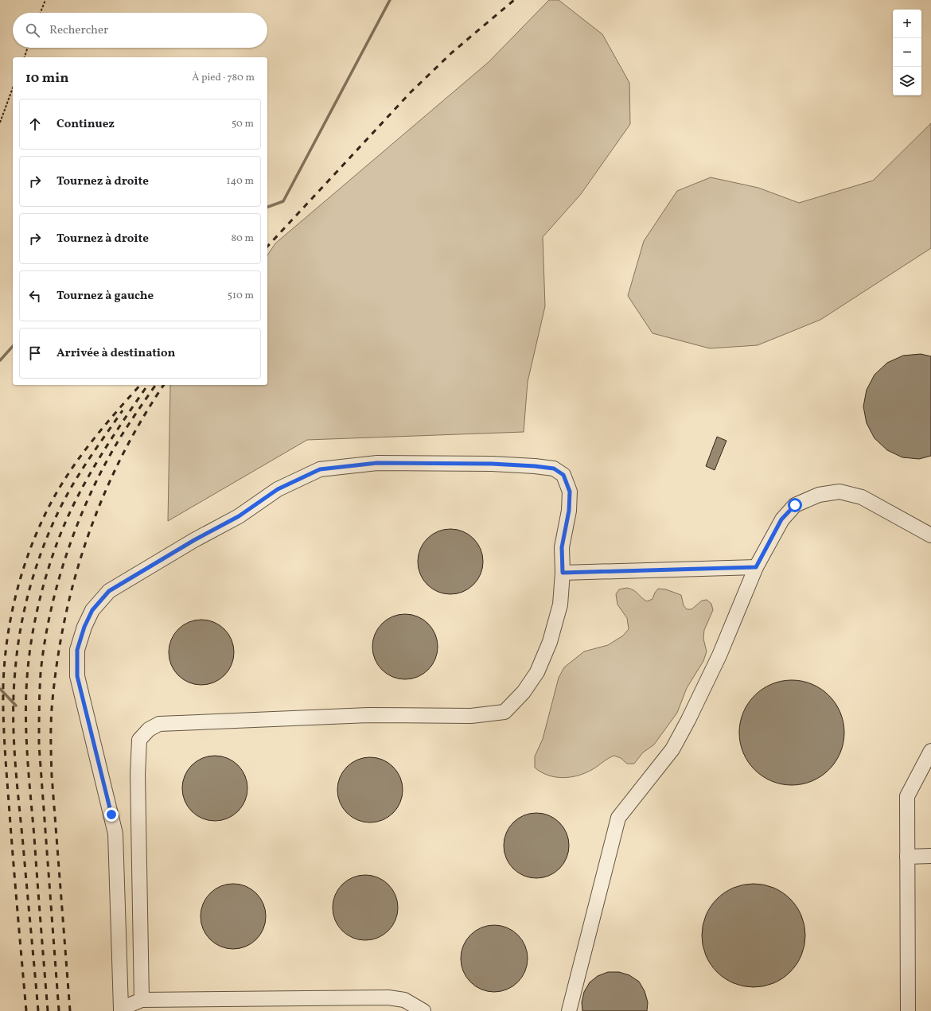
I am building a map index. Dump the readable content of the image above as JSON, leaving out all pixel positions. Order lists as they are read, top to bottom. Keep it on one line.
{"page":{"map_buttons":["+","−"],"search":"Rechercher","heading":["10 min","À pied · 780 m"],"list":[["Continuez","50 m"],["Tournez à droite","140 m"],["Tournez à droite","80 m"],["Tournez à gauche","510 m"],"Arrivée à destination"]}}
